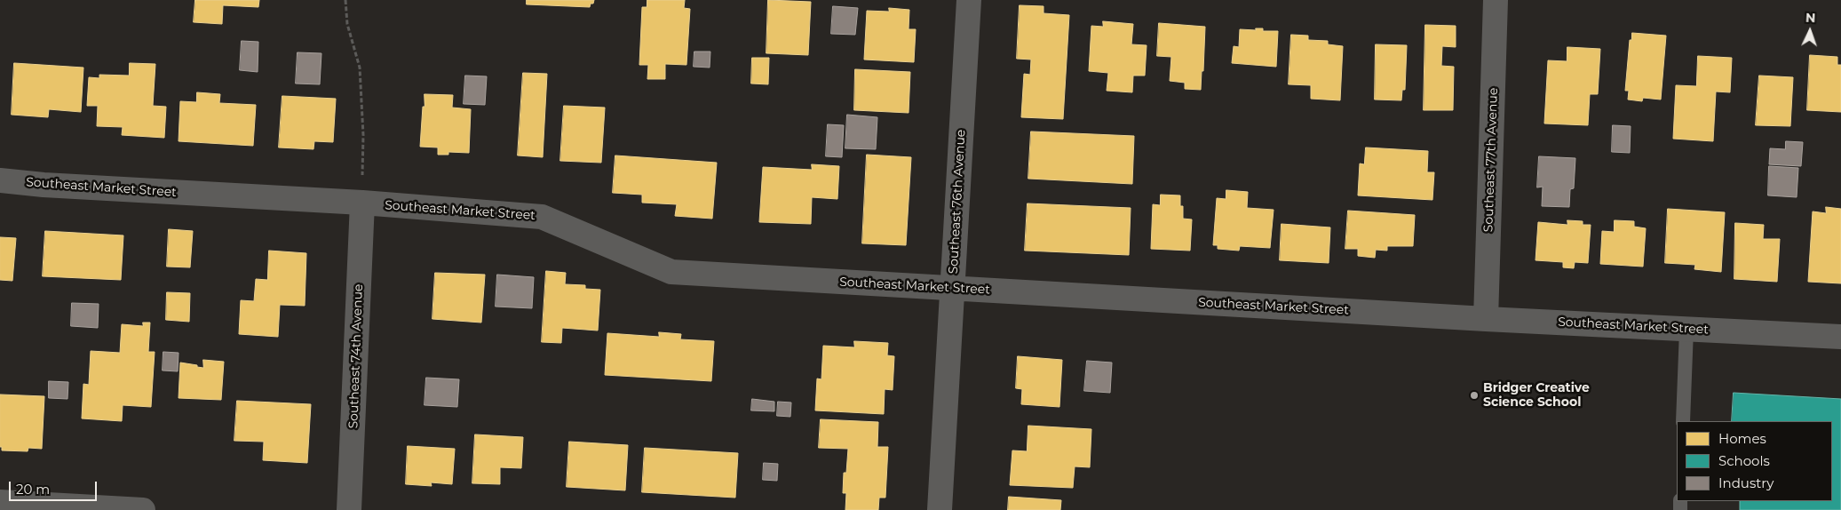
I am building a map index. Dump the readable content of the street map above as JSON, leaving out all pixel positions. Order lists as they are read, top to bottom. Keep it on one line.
{"streets":{"street":["Southeast 77th Avenue","Southeast Market Street","Southeast 76th Avenue","Southeast 74th Avenue"]},"crossings":[["Southeast 77th Avenue","Southeast Market Street"],["Southeast Market Street","Southeast 76th Avenue"],["Southeast Market Street","Southeast 74th Avenue"]],"places":["Bridger Creative Science School"],"legend":["Homes","Schools","Industry"],"scale_bar":"20 m","north":"top"}
